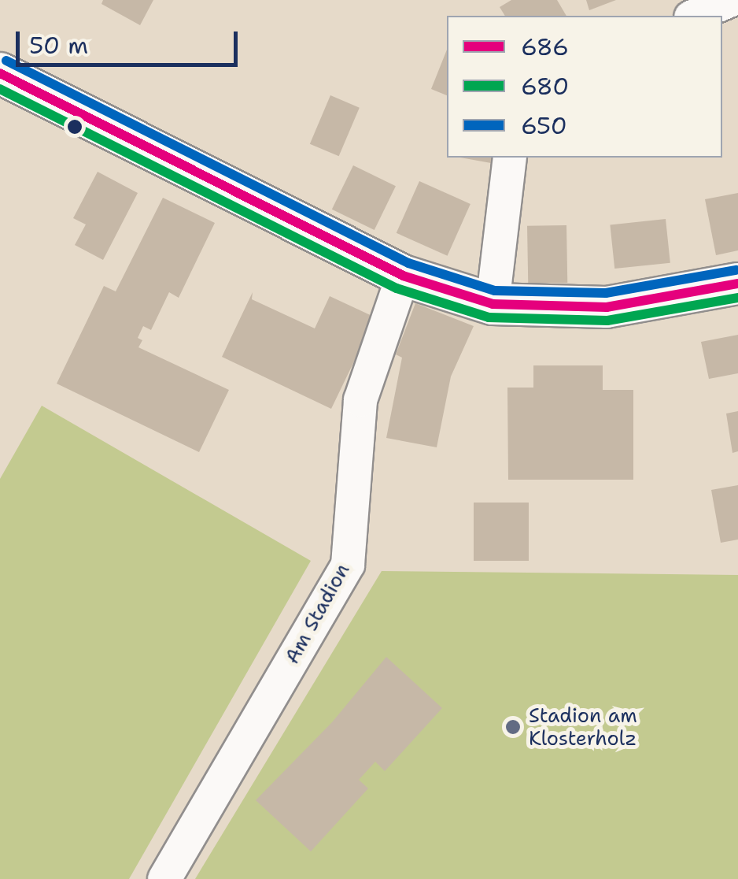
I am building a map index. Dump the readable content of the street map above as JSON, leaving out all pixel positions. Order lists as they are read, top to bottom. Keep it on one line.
{"streets":{"street":["Am Stadion"]},"places":["Stadion am Klosterholz"],"lines":["transit line 650","transit line 686","transit line 680"],"legend":["686","680","650"],"scale_bar":"50 m"}
